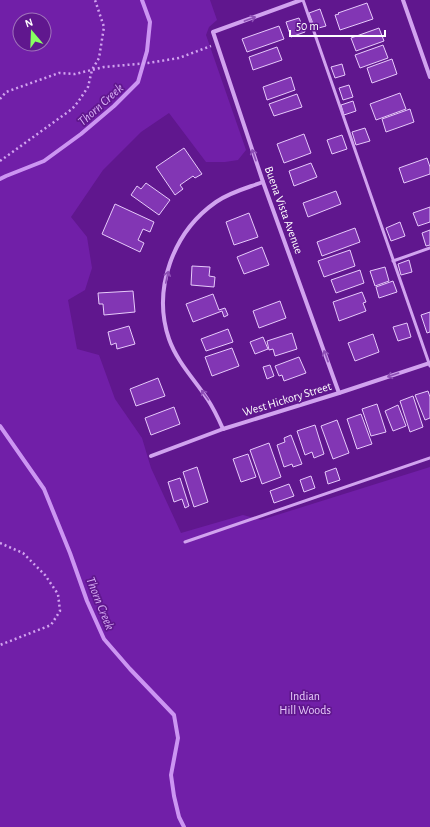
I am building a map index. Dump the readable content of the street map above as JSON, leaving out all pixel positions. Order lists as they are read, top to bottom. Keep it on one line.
{"streets":{"street":["Buena Vista Avenue","West Hickory Street"]},"crossings":[["Buena Vista Avenue","West Hickory Street"]],"one_way":["Buena Vista Avenue"],"water":["Thorn Creek"],"parks":["Indian Hill Woods"],"scale_bar":"50 m","north":"top"}
